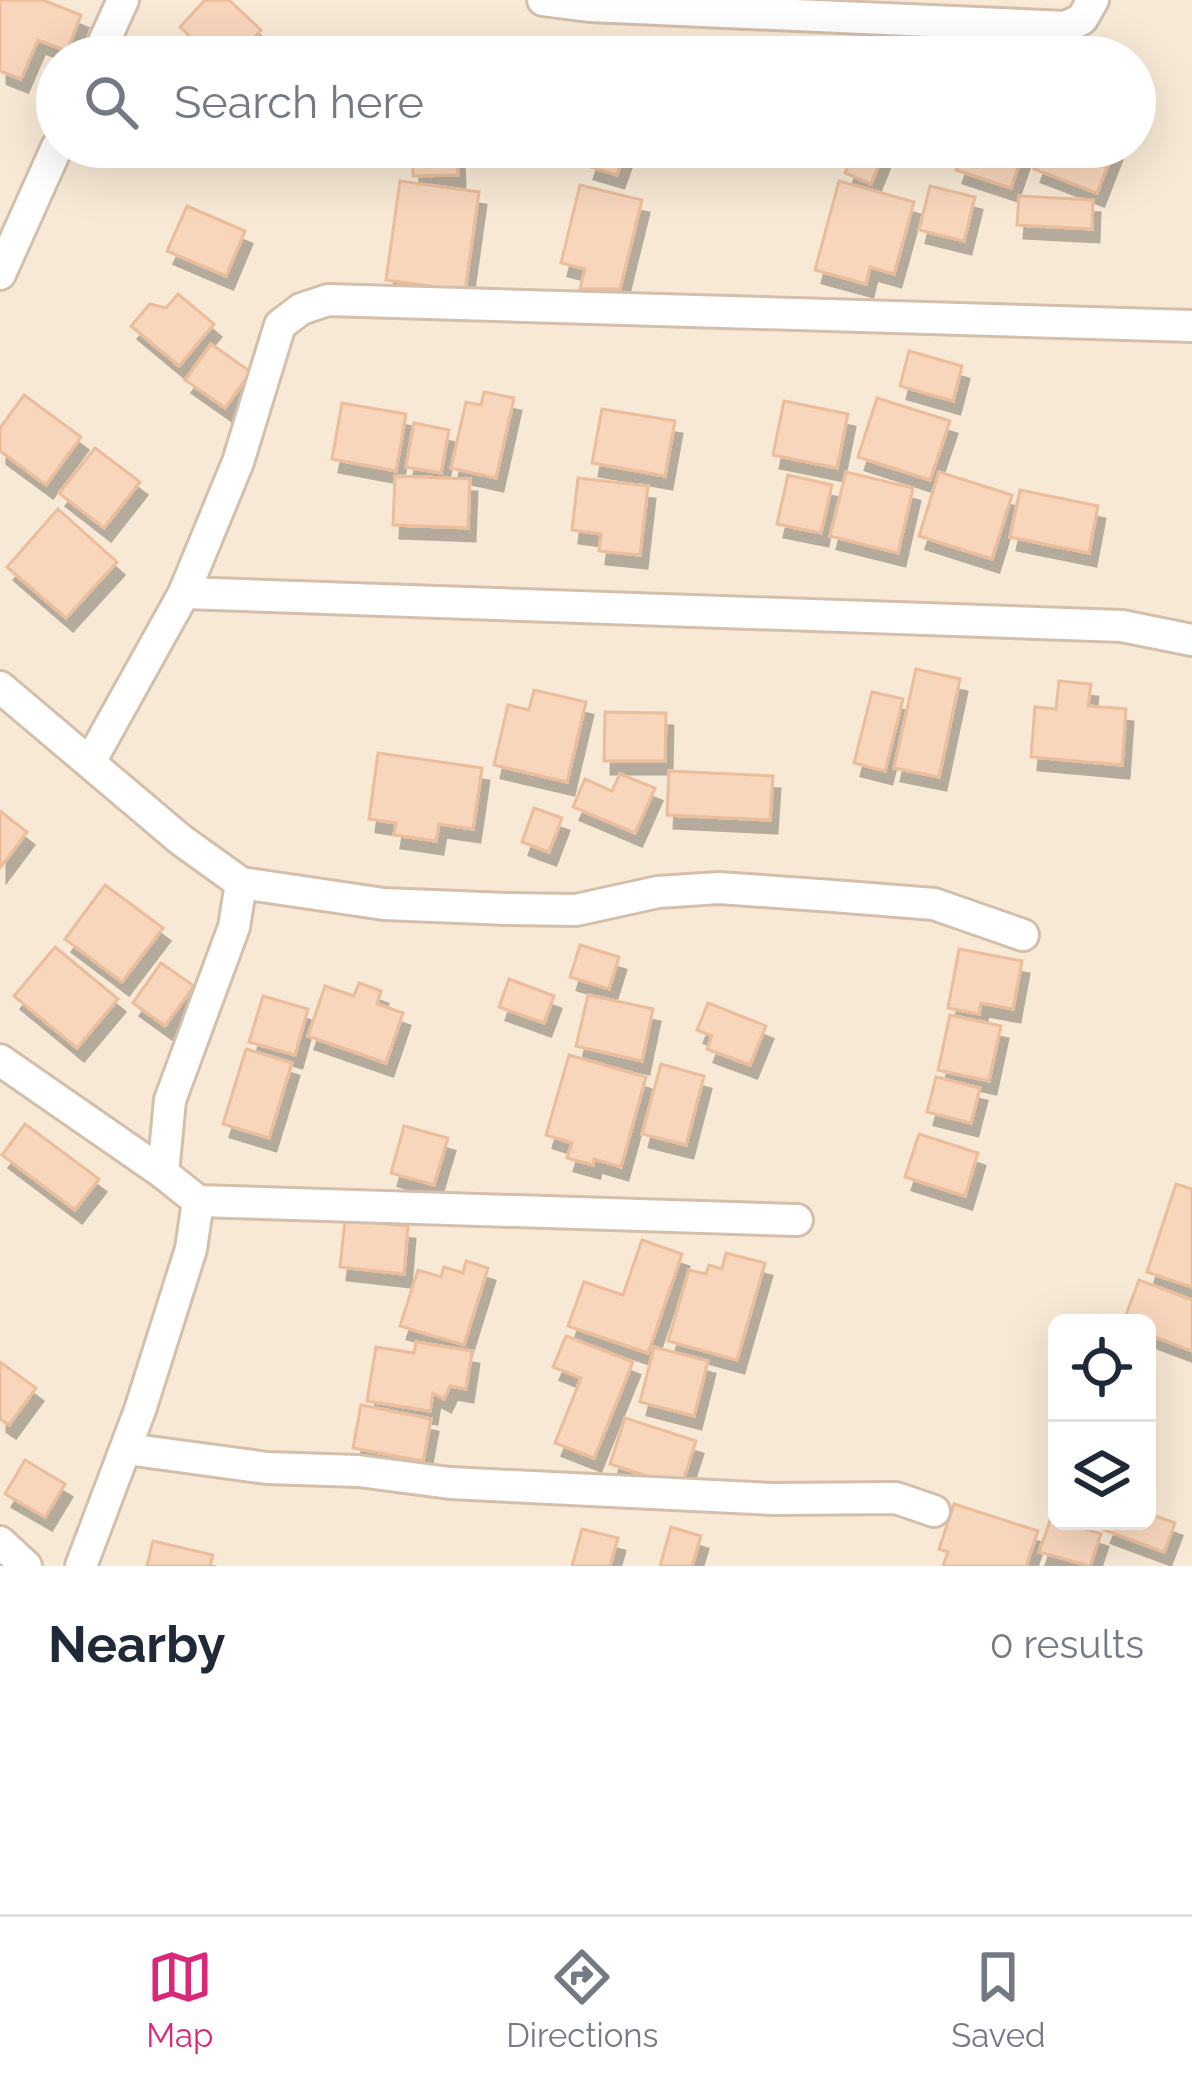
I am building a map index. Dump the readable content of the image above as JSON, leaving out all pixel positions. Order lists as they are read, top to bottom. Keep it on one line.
{"page":{"search":"Search here","heading":["Nearby","0 results"],"nav":["Map","Directions","Saved"]}}
